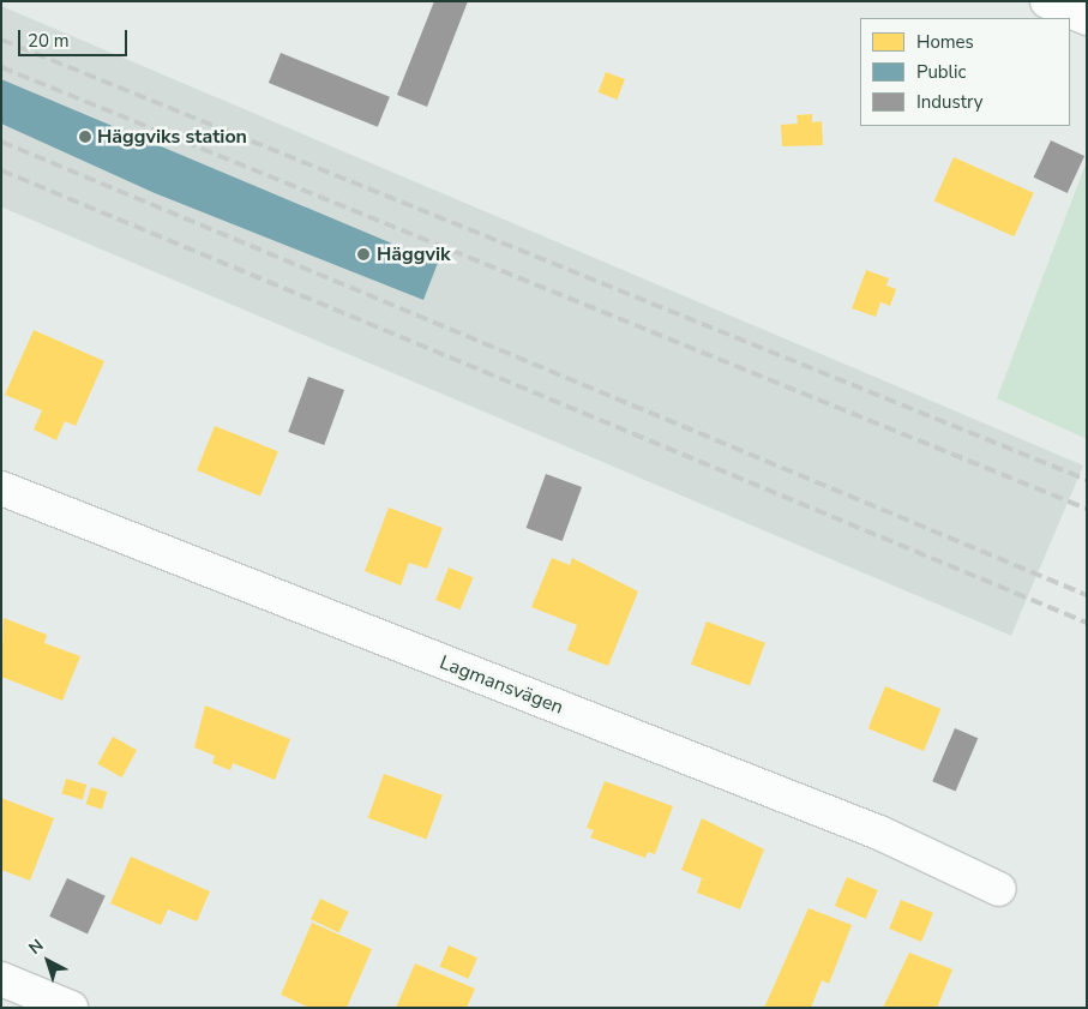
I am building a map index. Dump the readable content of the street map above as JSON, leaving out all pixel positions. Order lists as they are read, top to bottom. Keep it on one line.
{"streets":{"street":["Lagmansvägen"]},"places":["Häggviks station","Häggvik"],"legend":["Homes","Public","Industry"],"scale_bar":"20 m","north":"top left"}
